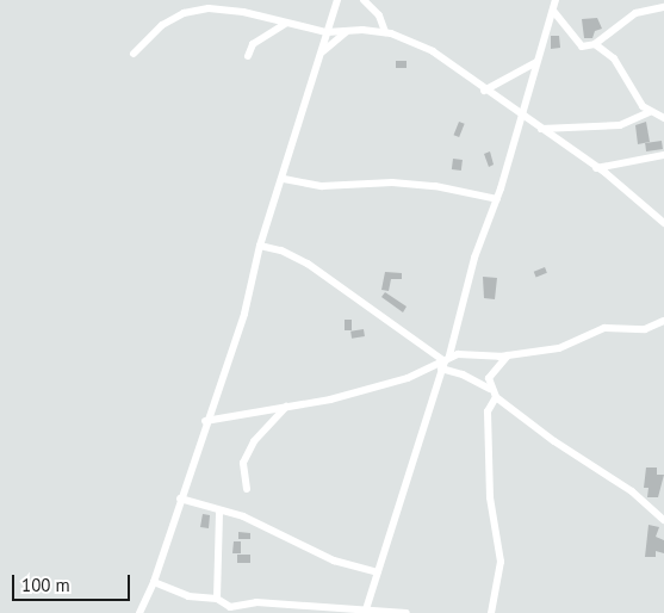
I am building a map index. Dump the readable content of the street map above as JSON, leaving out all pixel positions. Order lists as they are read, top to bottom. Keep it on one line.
{"scale_bar":"100 m"}
